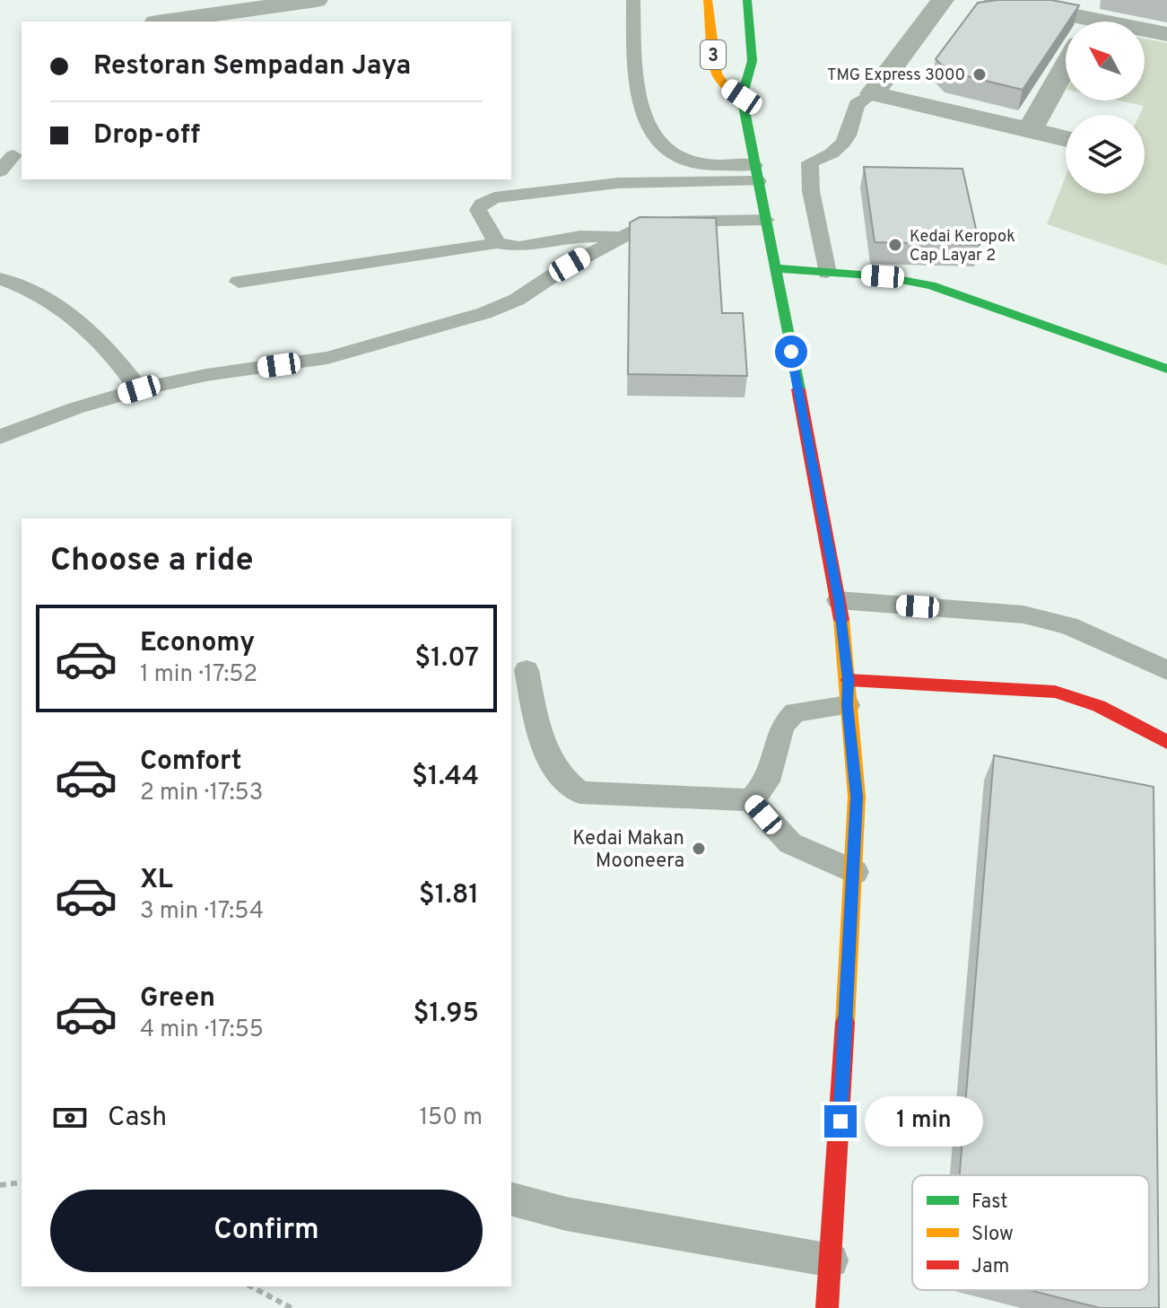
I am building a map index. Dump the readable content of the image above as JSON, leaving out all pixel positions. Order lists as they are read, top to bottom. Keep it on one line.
{"streets":{"main road":["3"]},"places":["TMG Express 3000","Kedai Keropok Cap Layar 2","Kedai Makan Mooneera"],"legend":["Fast","Slow","Jam"],"north":"top left","page":{"banner":["Restoran Sempadan Jaya","Drop-off"],"heading":"Choose a ride","list":[{"name":"Economy","note":"1 min · 17:52","value":"$1.07"},{"name":"Comfort","note":"2 min · 17:53","value":"$1.44"},{"name":"XL","note":"3 min · 17:54","value":"$1.81"},{"name":"Green","note":"4 min · 17:55","value":"$1.95"}],"pay":["Cash","150 m"],"bubble":"1 min","buttons":"Confirm"}}
